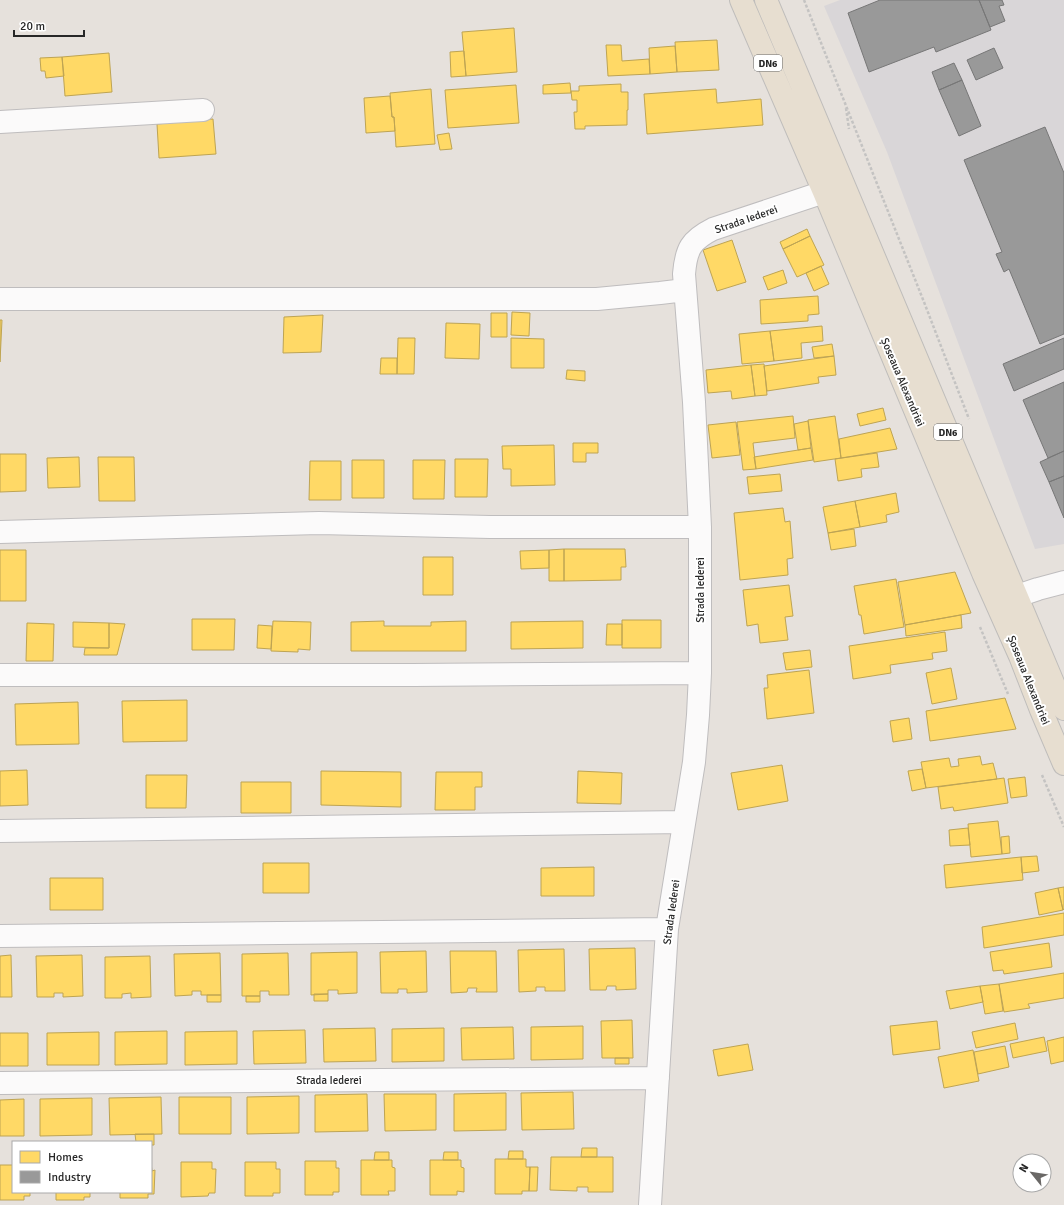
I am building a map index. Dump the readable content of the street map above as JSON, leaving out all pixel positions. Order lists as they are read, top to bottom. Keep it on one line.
{"streets":{"highway":["DN6","Șoseaua Alexandriei"],"street":["Strada Iederei"]},"crossings":[["Strada Iederei","Șoseaua Alexandriei"]],"legend":["Homes","Industry"],"scale_bar":"20 m","north":"top left"}
